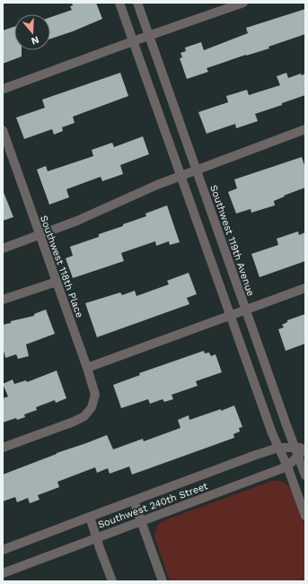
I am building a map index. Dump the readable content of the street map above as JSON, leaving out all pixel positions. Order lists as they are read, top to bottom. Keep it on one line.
{"streets":{"street":["Southwest 119th Avenue","Southwest 118th Place","Southwest 240th Street"]},"crossings":[["Southwest 119th Avenue","Southwest 240th Street"]],"north":"bottom"}
